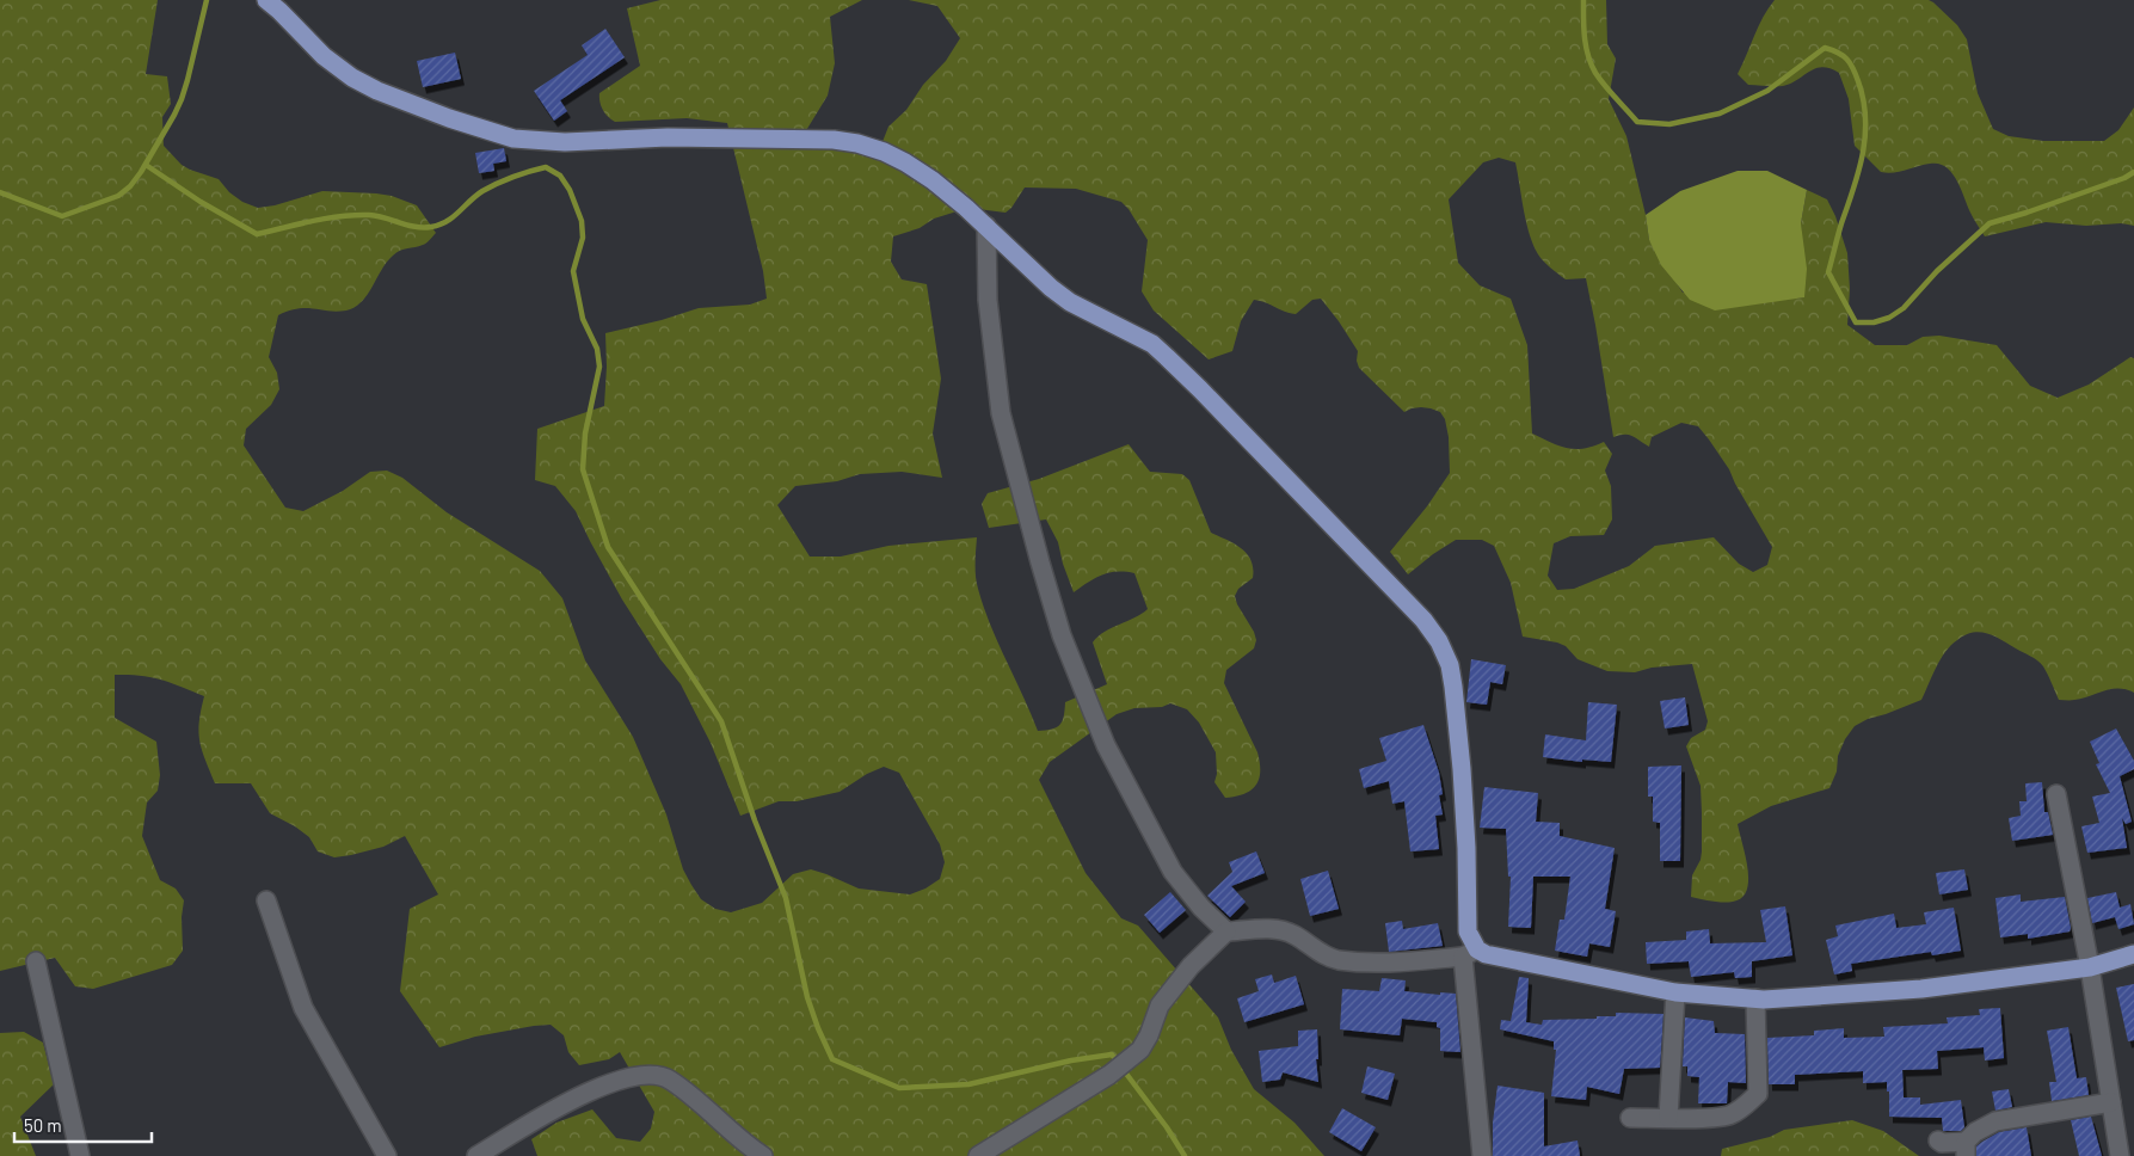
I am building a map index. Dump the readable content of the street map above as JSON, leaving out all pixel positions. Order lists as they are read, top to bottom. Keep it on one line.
{"scale_bar":"50 m"}
